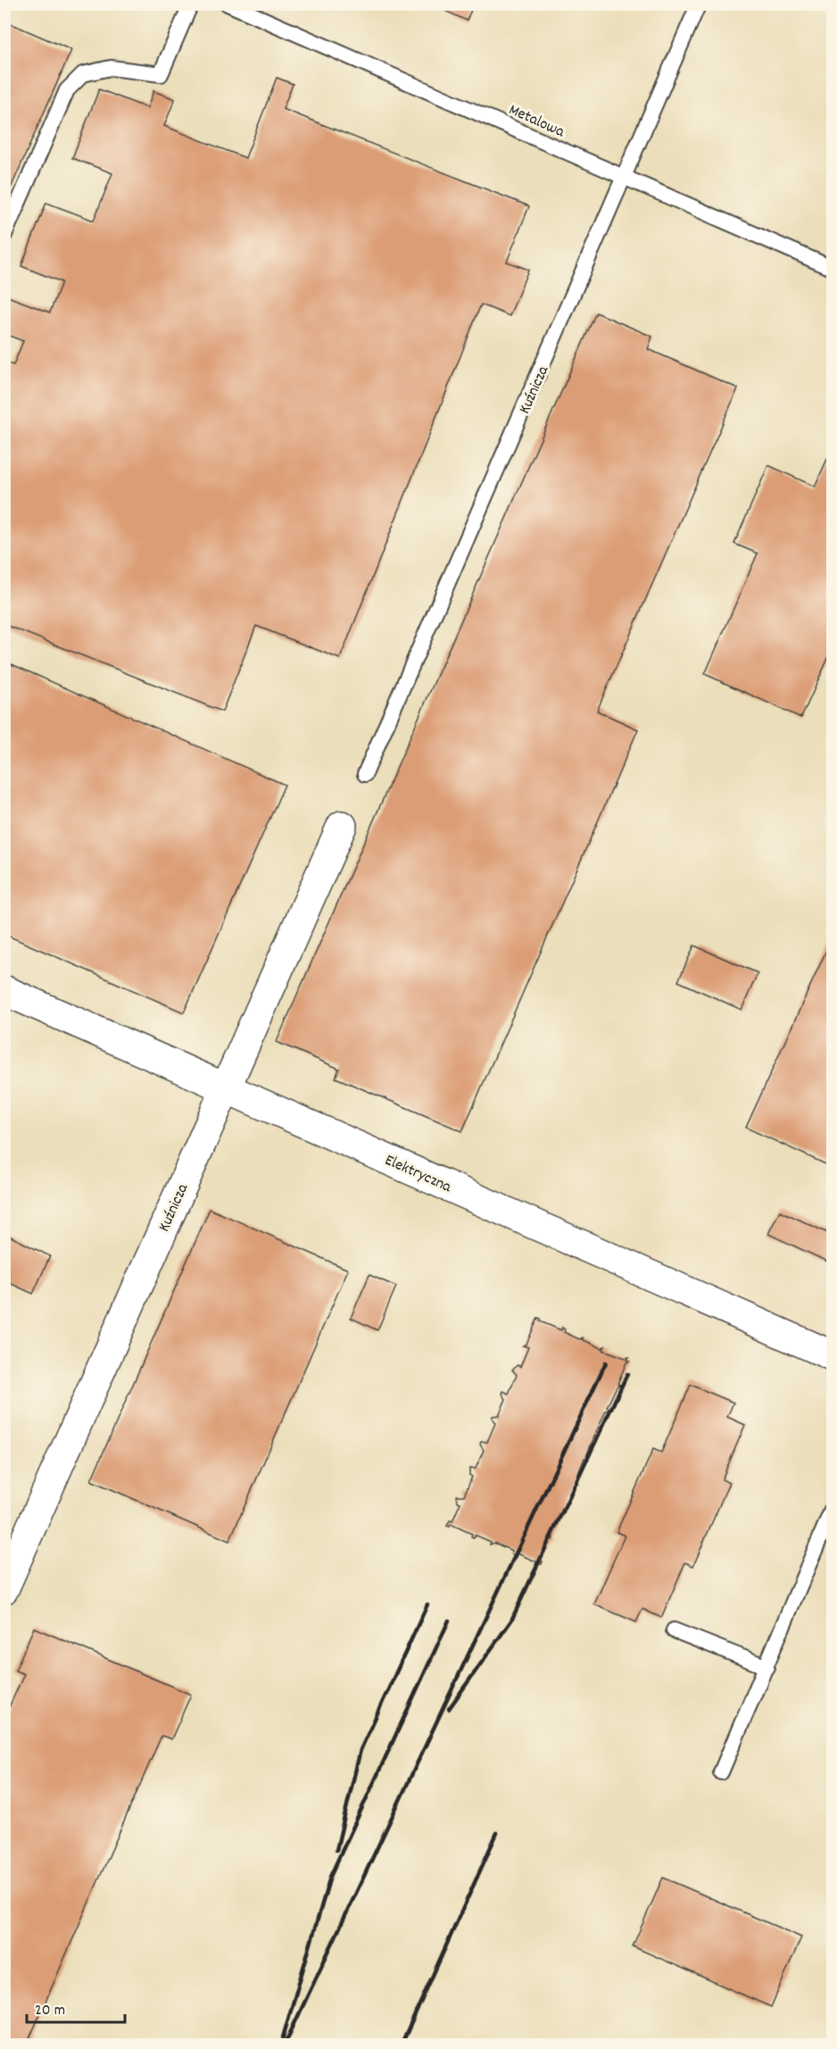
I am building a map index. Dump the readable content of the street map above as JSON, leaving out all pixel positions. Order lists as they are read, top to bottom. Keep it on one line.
{"streets":{"street":["Kuźnicza","Elektryczna"],"lane":["Metalowa"]},"crossings":[["Metalowa","Kuźnicza"],["Kuźnicza","Elektryczna"]],"scale_bar":"20 m"}
